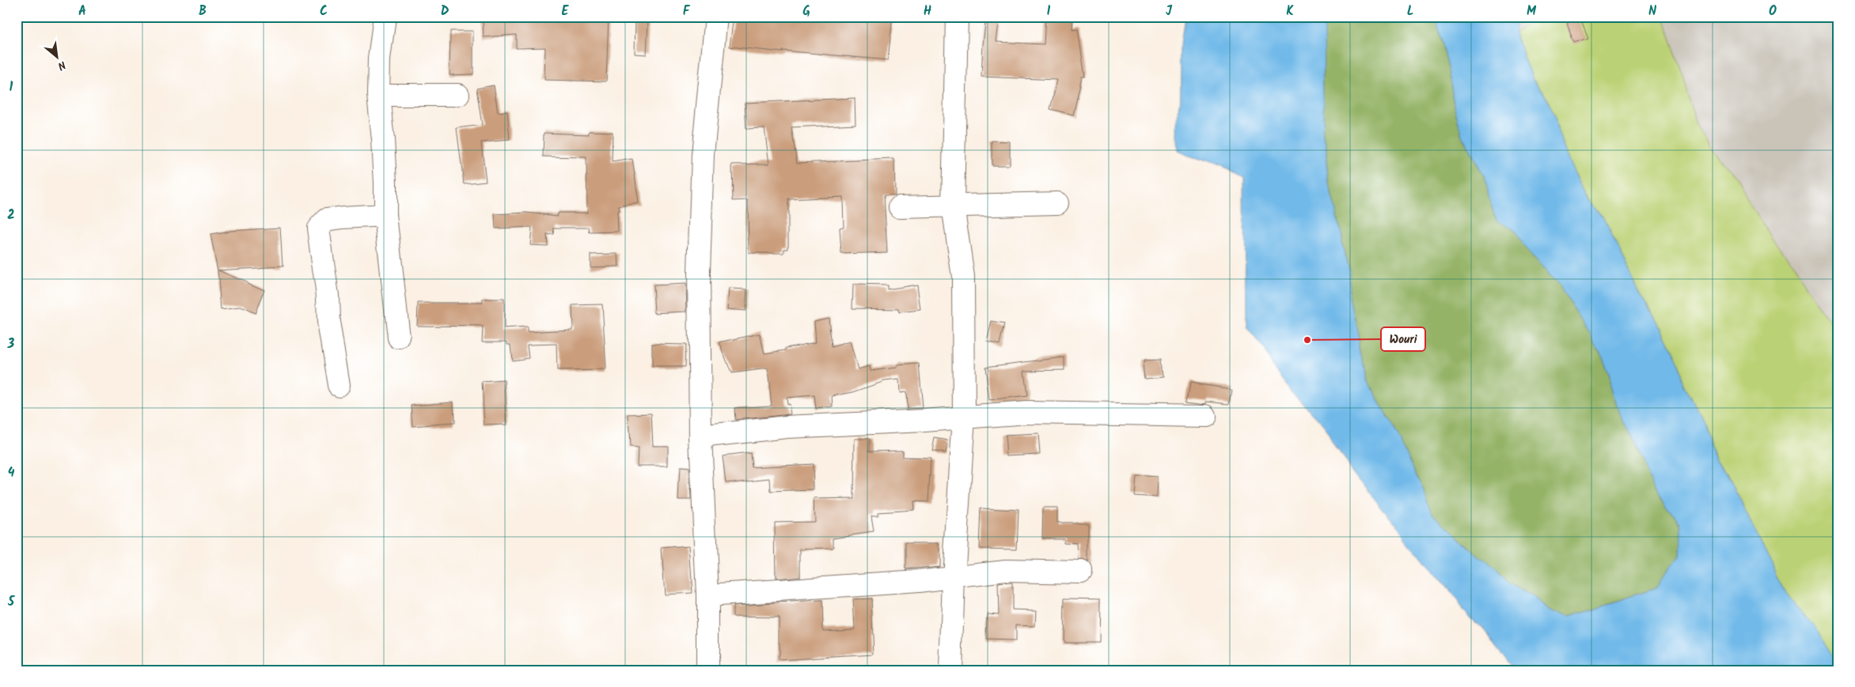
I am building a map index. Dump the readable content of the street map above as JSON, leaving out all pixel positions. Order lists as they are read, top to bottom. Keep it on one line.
{"places":["Wouri"],"north":"bottom right","grid":{"columns":["A","B","C","D","E","F","G","H","I","J","K","L","M","N","O"],"rows":["1","2","3","4","5"]}}
